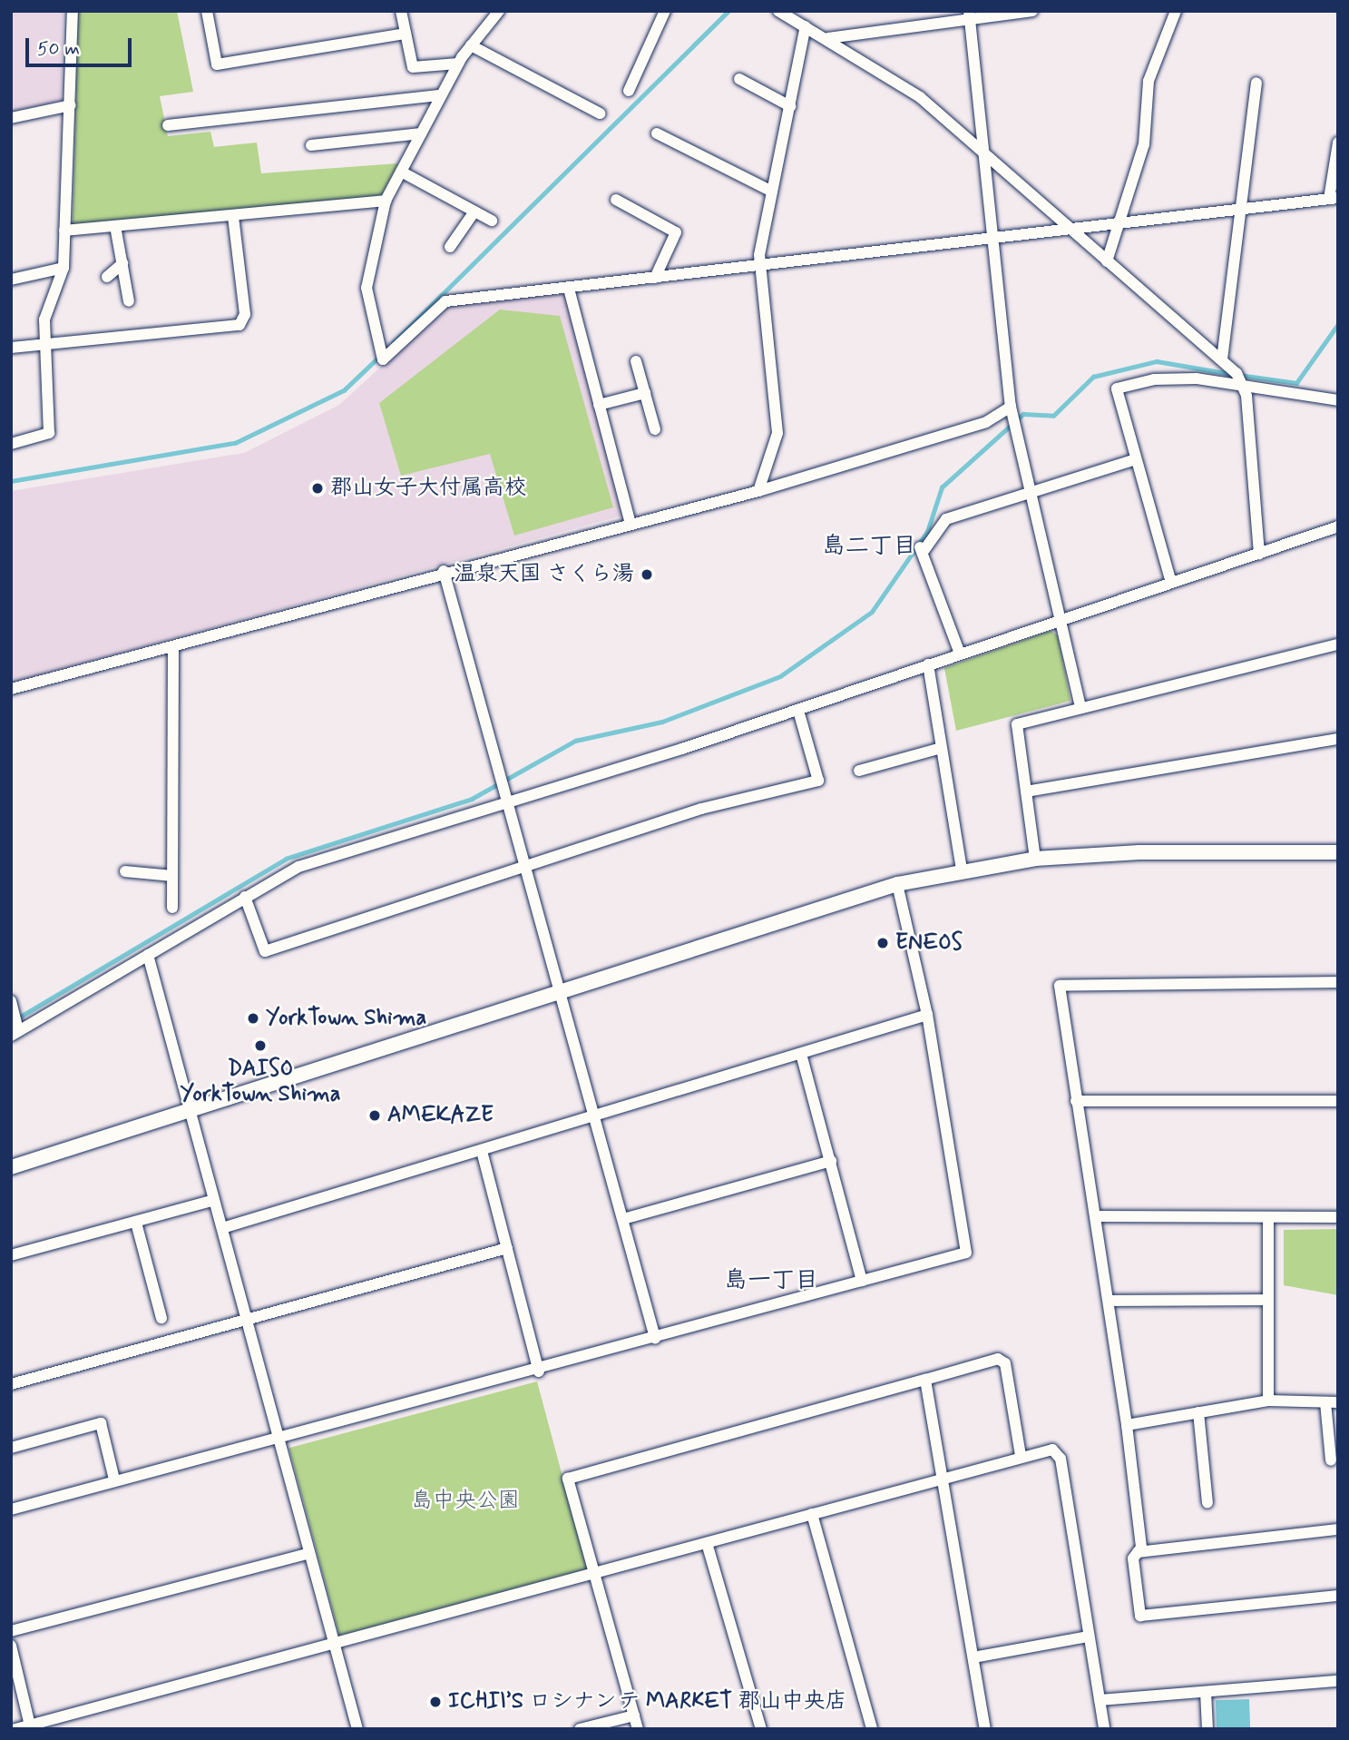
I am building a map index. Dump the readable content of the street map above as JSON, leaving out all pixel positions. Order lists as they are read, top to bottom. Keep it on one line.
{"districts":["島二丁目","島一丁目"],"parks":["島中央公園"],"places":["郡山女子大付属高校","温泉天国 さくら湯","ENEOS","YorkTown Shima","DAISO YorkTown Shima","AMEKAZE","ICHII’S ロシナンテ MARKET 郡山中央店"],"scale_bar":"50 m"}
